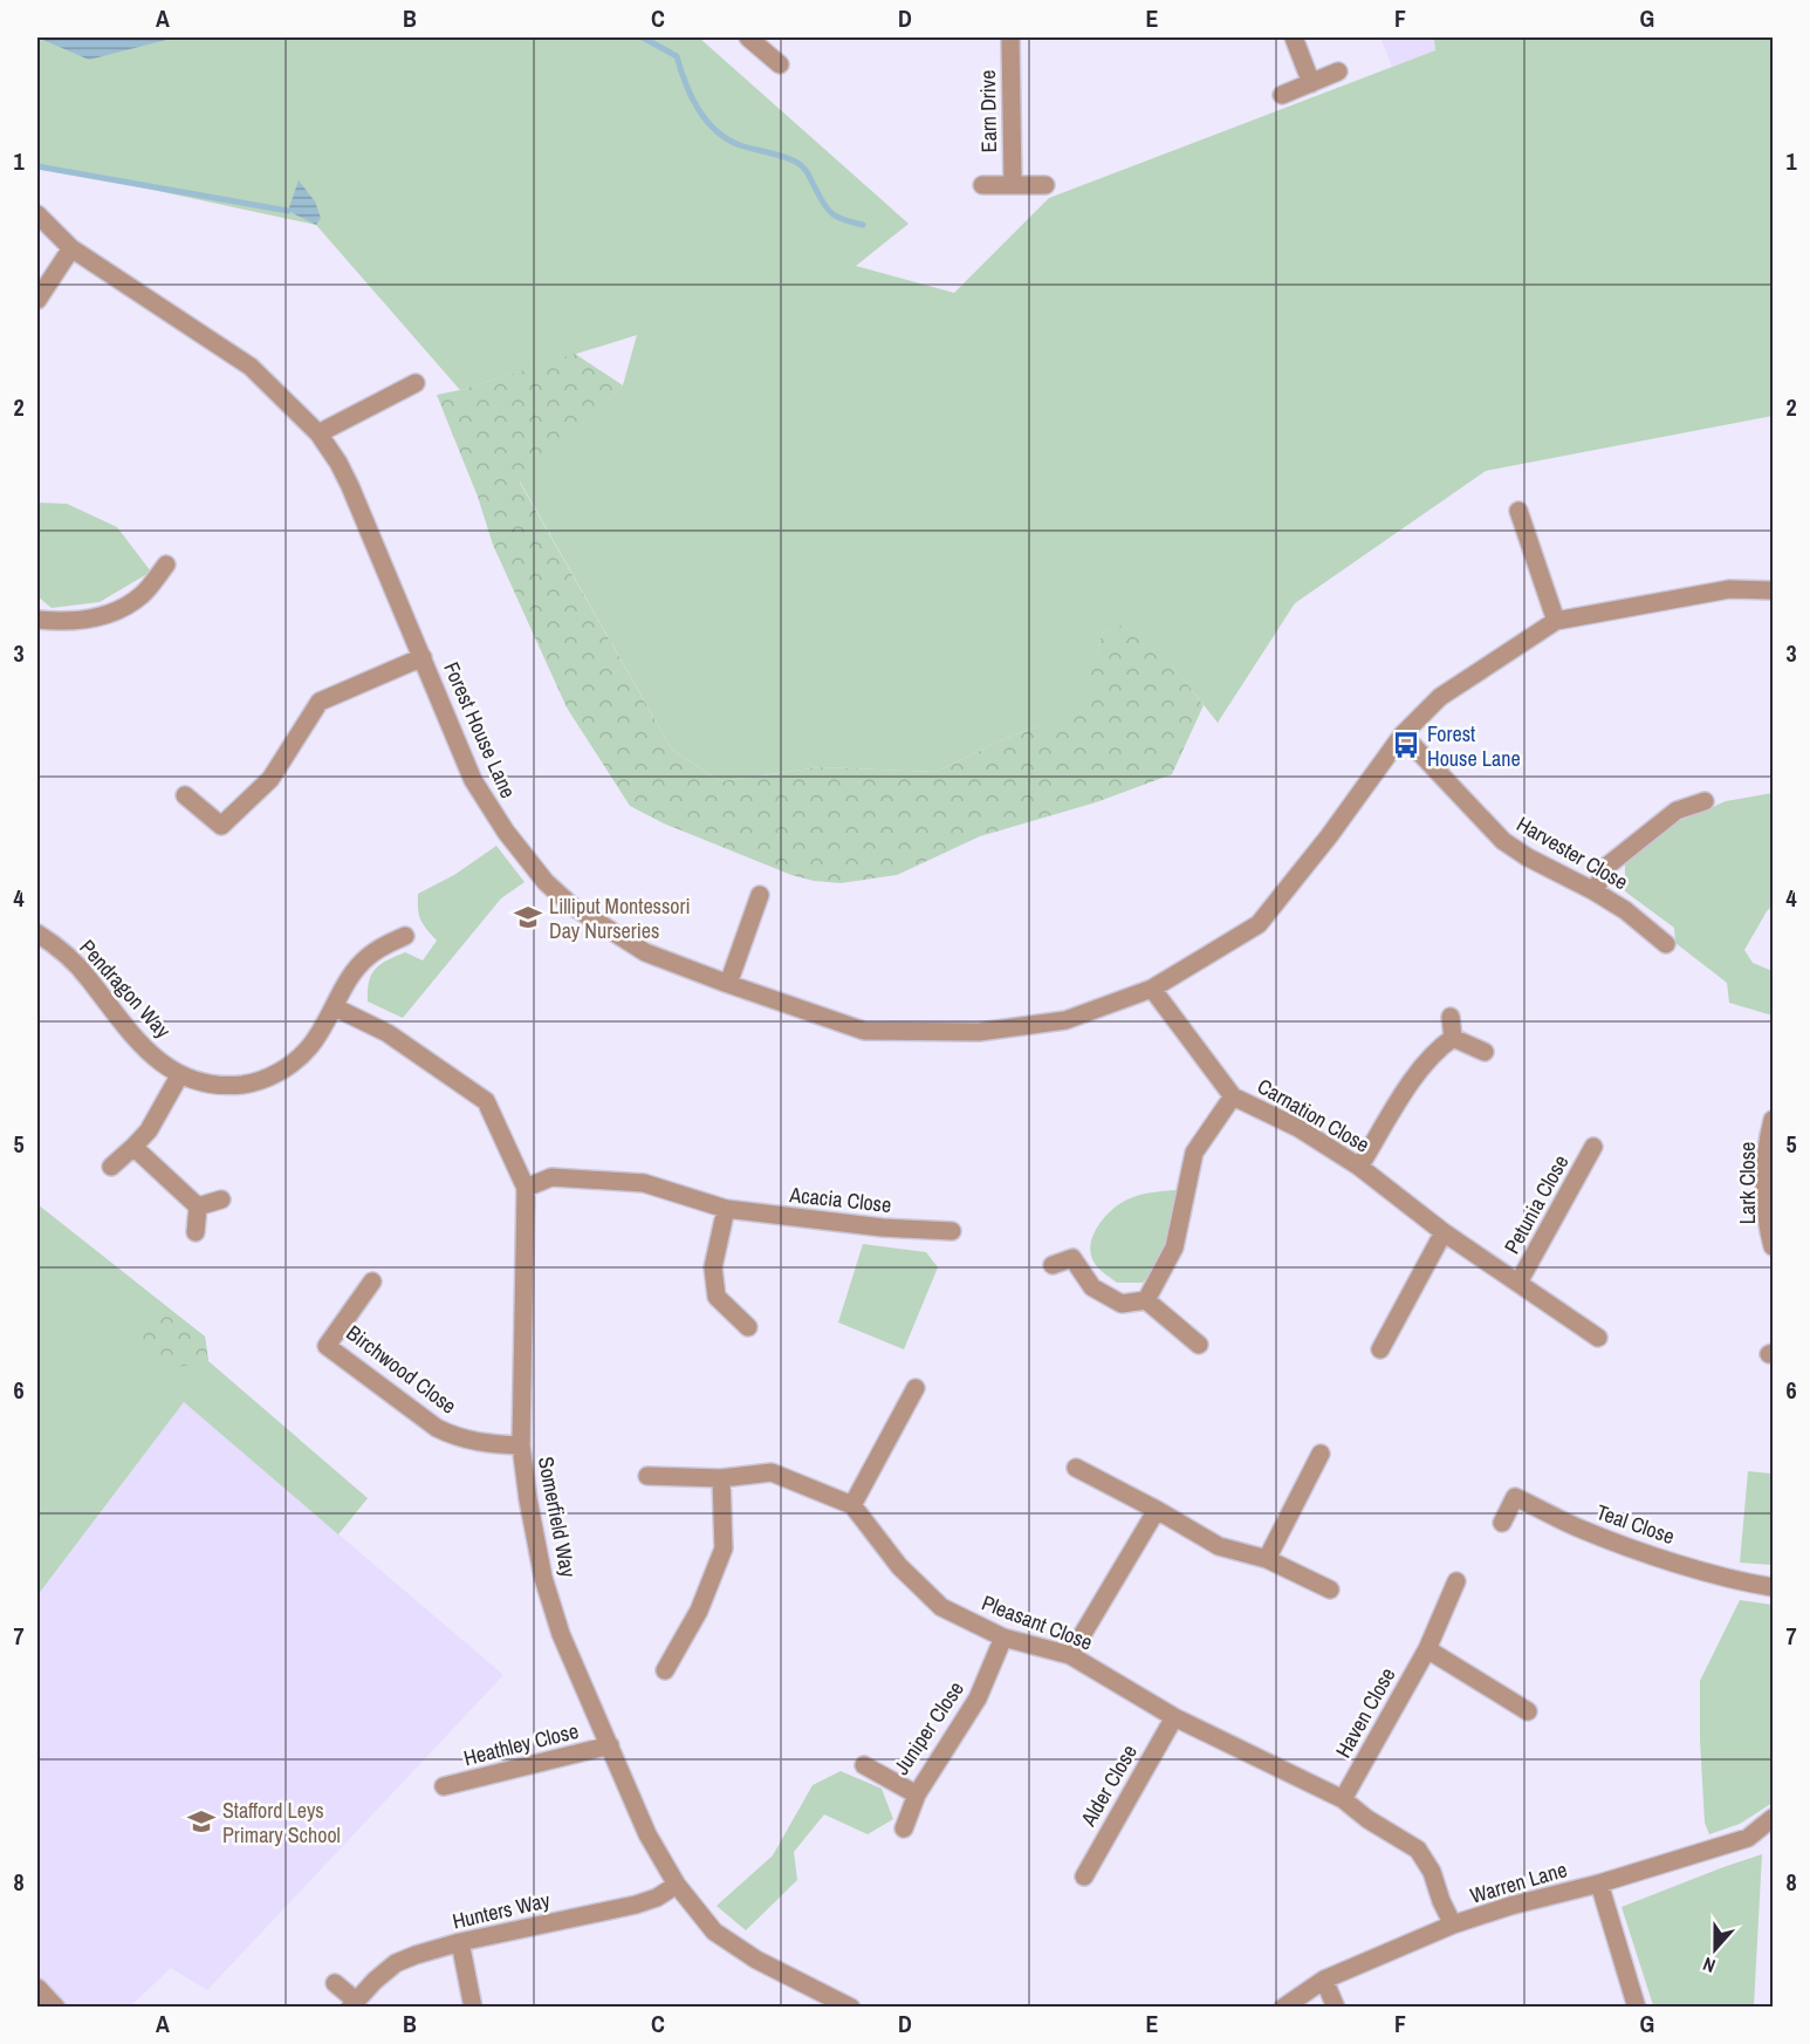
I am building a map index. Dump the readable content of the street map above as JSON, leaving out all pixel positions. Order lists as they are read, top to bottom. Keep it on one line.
{"streets":{"street":["Earn Drive","Forest House Lane","Harvester Close","Pendragon Way","Carnation Close","Lark Close","Acacia Close","Petunia Close","Birchwood Close","Somerfield Way","Teal Close","Pleasant Close","Haven Close","Juniper Close","Heathley Close","Alder Close","Warren Lane","Hunters Way"]},"crossings":[["Forest House Lane","Harvester Close"],["Forest House Lane","Carnation Close"],["Pendragon Way","Somerfield Way"],["Carnation Close","Petunia Close"],["Acacia Close","Somerfield Way"],["Birchwood Close","Somerfield Way"],["Somerfield Way","Heathley Close"],["Somerfield Way","Hunters Way"],["Pleasant Close","Haven Close"],["Pleasant Close","Juniper Close"],["Pleasant Close","Alder Close"],["Pleasant Close","Warren Lane"]],"places":{"bus stop":["Forest House Lane"],"school or university":["Lilliput Montessori Day Nurseries","Stafford Leys Primary School"]},"north":"bottom","grid":{"columns":["A","B","C","D","E","F","G"],"rows":["1","2","3","4","5","6","7","8"]}}
